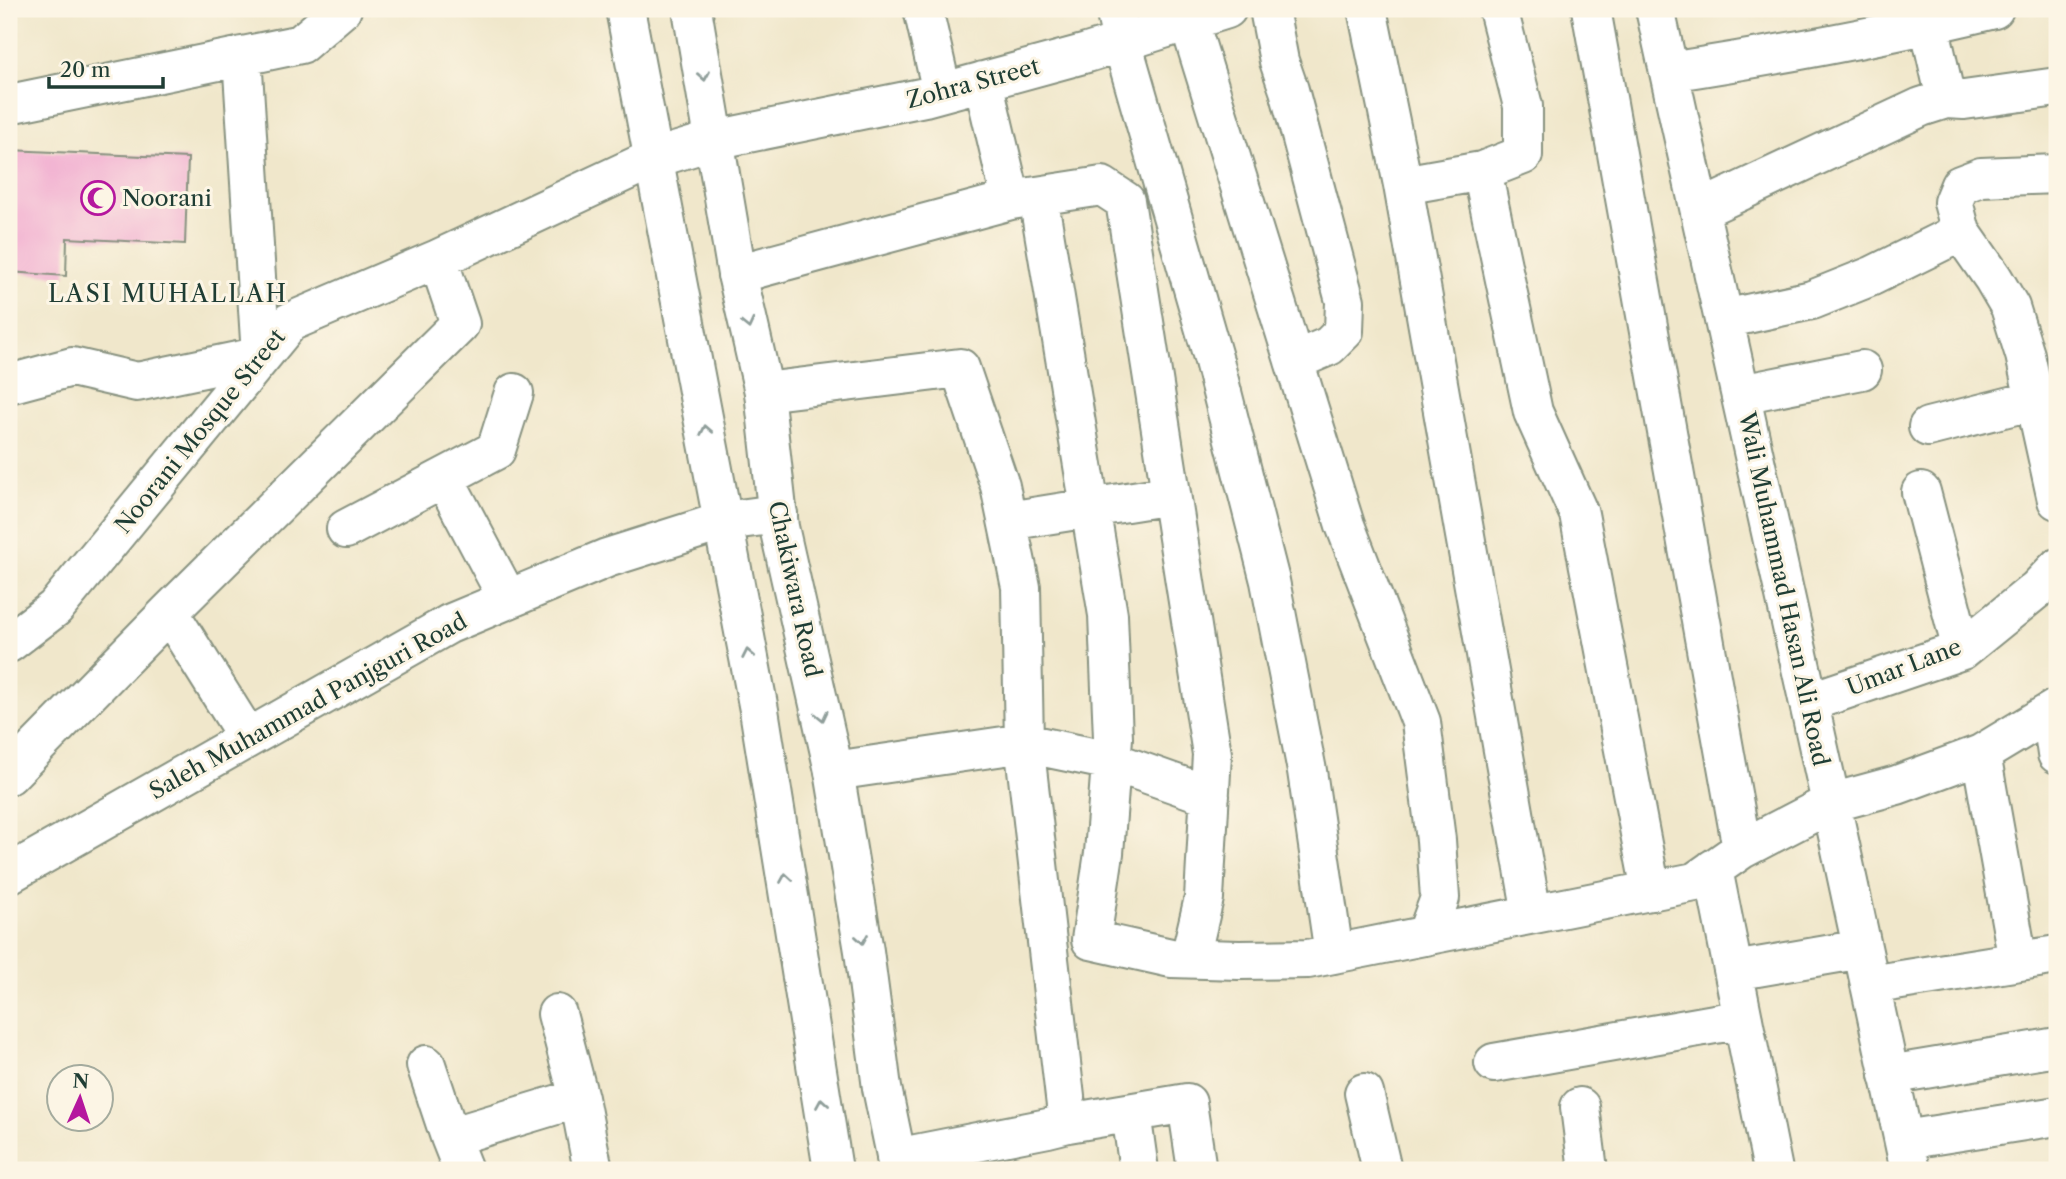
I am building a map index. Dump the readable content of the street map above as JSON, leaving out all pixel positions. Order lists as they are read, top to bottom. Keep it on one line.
{"streets":{"street":["Zohra Street","Noorani Mosque Street","Chakiwara Road","Wali Muhammad Hasan Ali Road","Umar Lane","Saleh Muhammad Panjguri Road"]},"crossings":[["Zohra Street","Noorani Mosque Street"],["Zohra Street","Chakiwara Road"],["Chakiwara Road","Saleh Muhammad Panjguri Road"],["Wali Muhammad Hasan Ali Road","Umar Lane"]],"districts":["LASI MUHALLAH"],"places":{"mosque":["Noorani"]},"scale_bar":"20 m","north":"top"}
